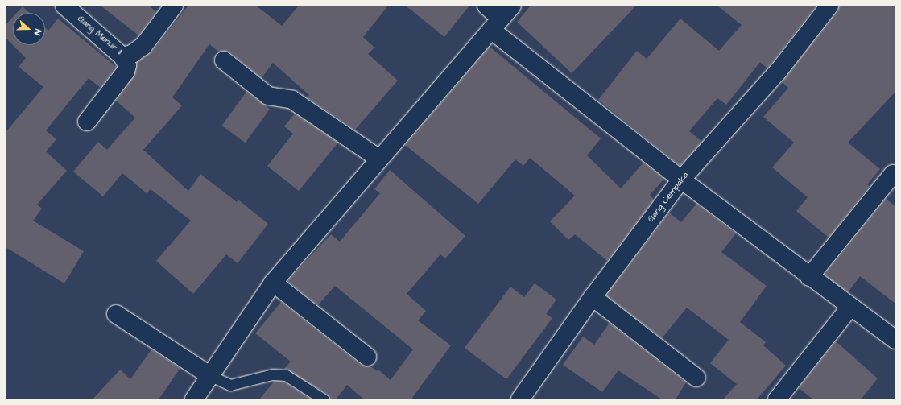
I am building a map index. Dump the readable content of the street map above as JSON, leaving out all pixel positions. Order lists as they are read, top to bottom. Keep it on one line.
{"streets":{"street":["Gang Menur II","Gang Cempaka"]},"north":"right"}
